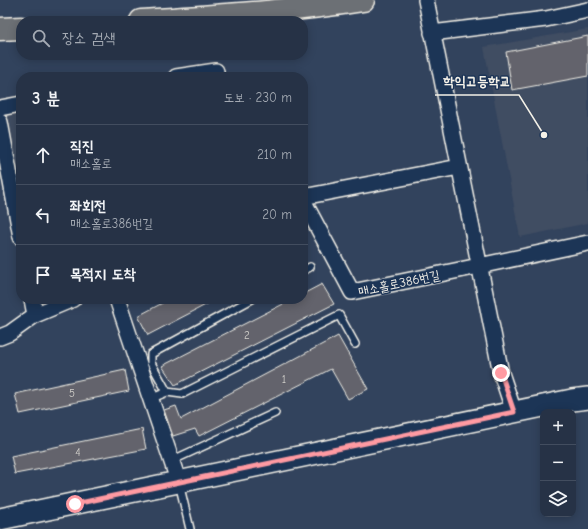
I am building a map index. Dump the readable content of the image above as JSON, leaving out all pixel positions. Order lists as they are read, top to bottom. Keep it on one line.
{"streets":{"street":["매소홀로386번길"]},"places":["학익고등학교"],"house_numbers":["2","1","5","4"],"page":{"search":"장소 검색","heading":["3 분","도보 · 230 m"],"list":[["직진","매소홀로","210 m"],["좌회전","매소홀로386번길","20 m"],"목적지 도착"],"map_buttons":["+","−"]}}
